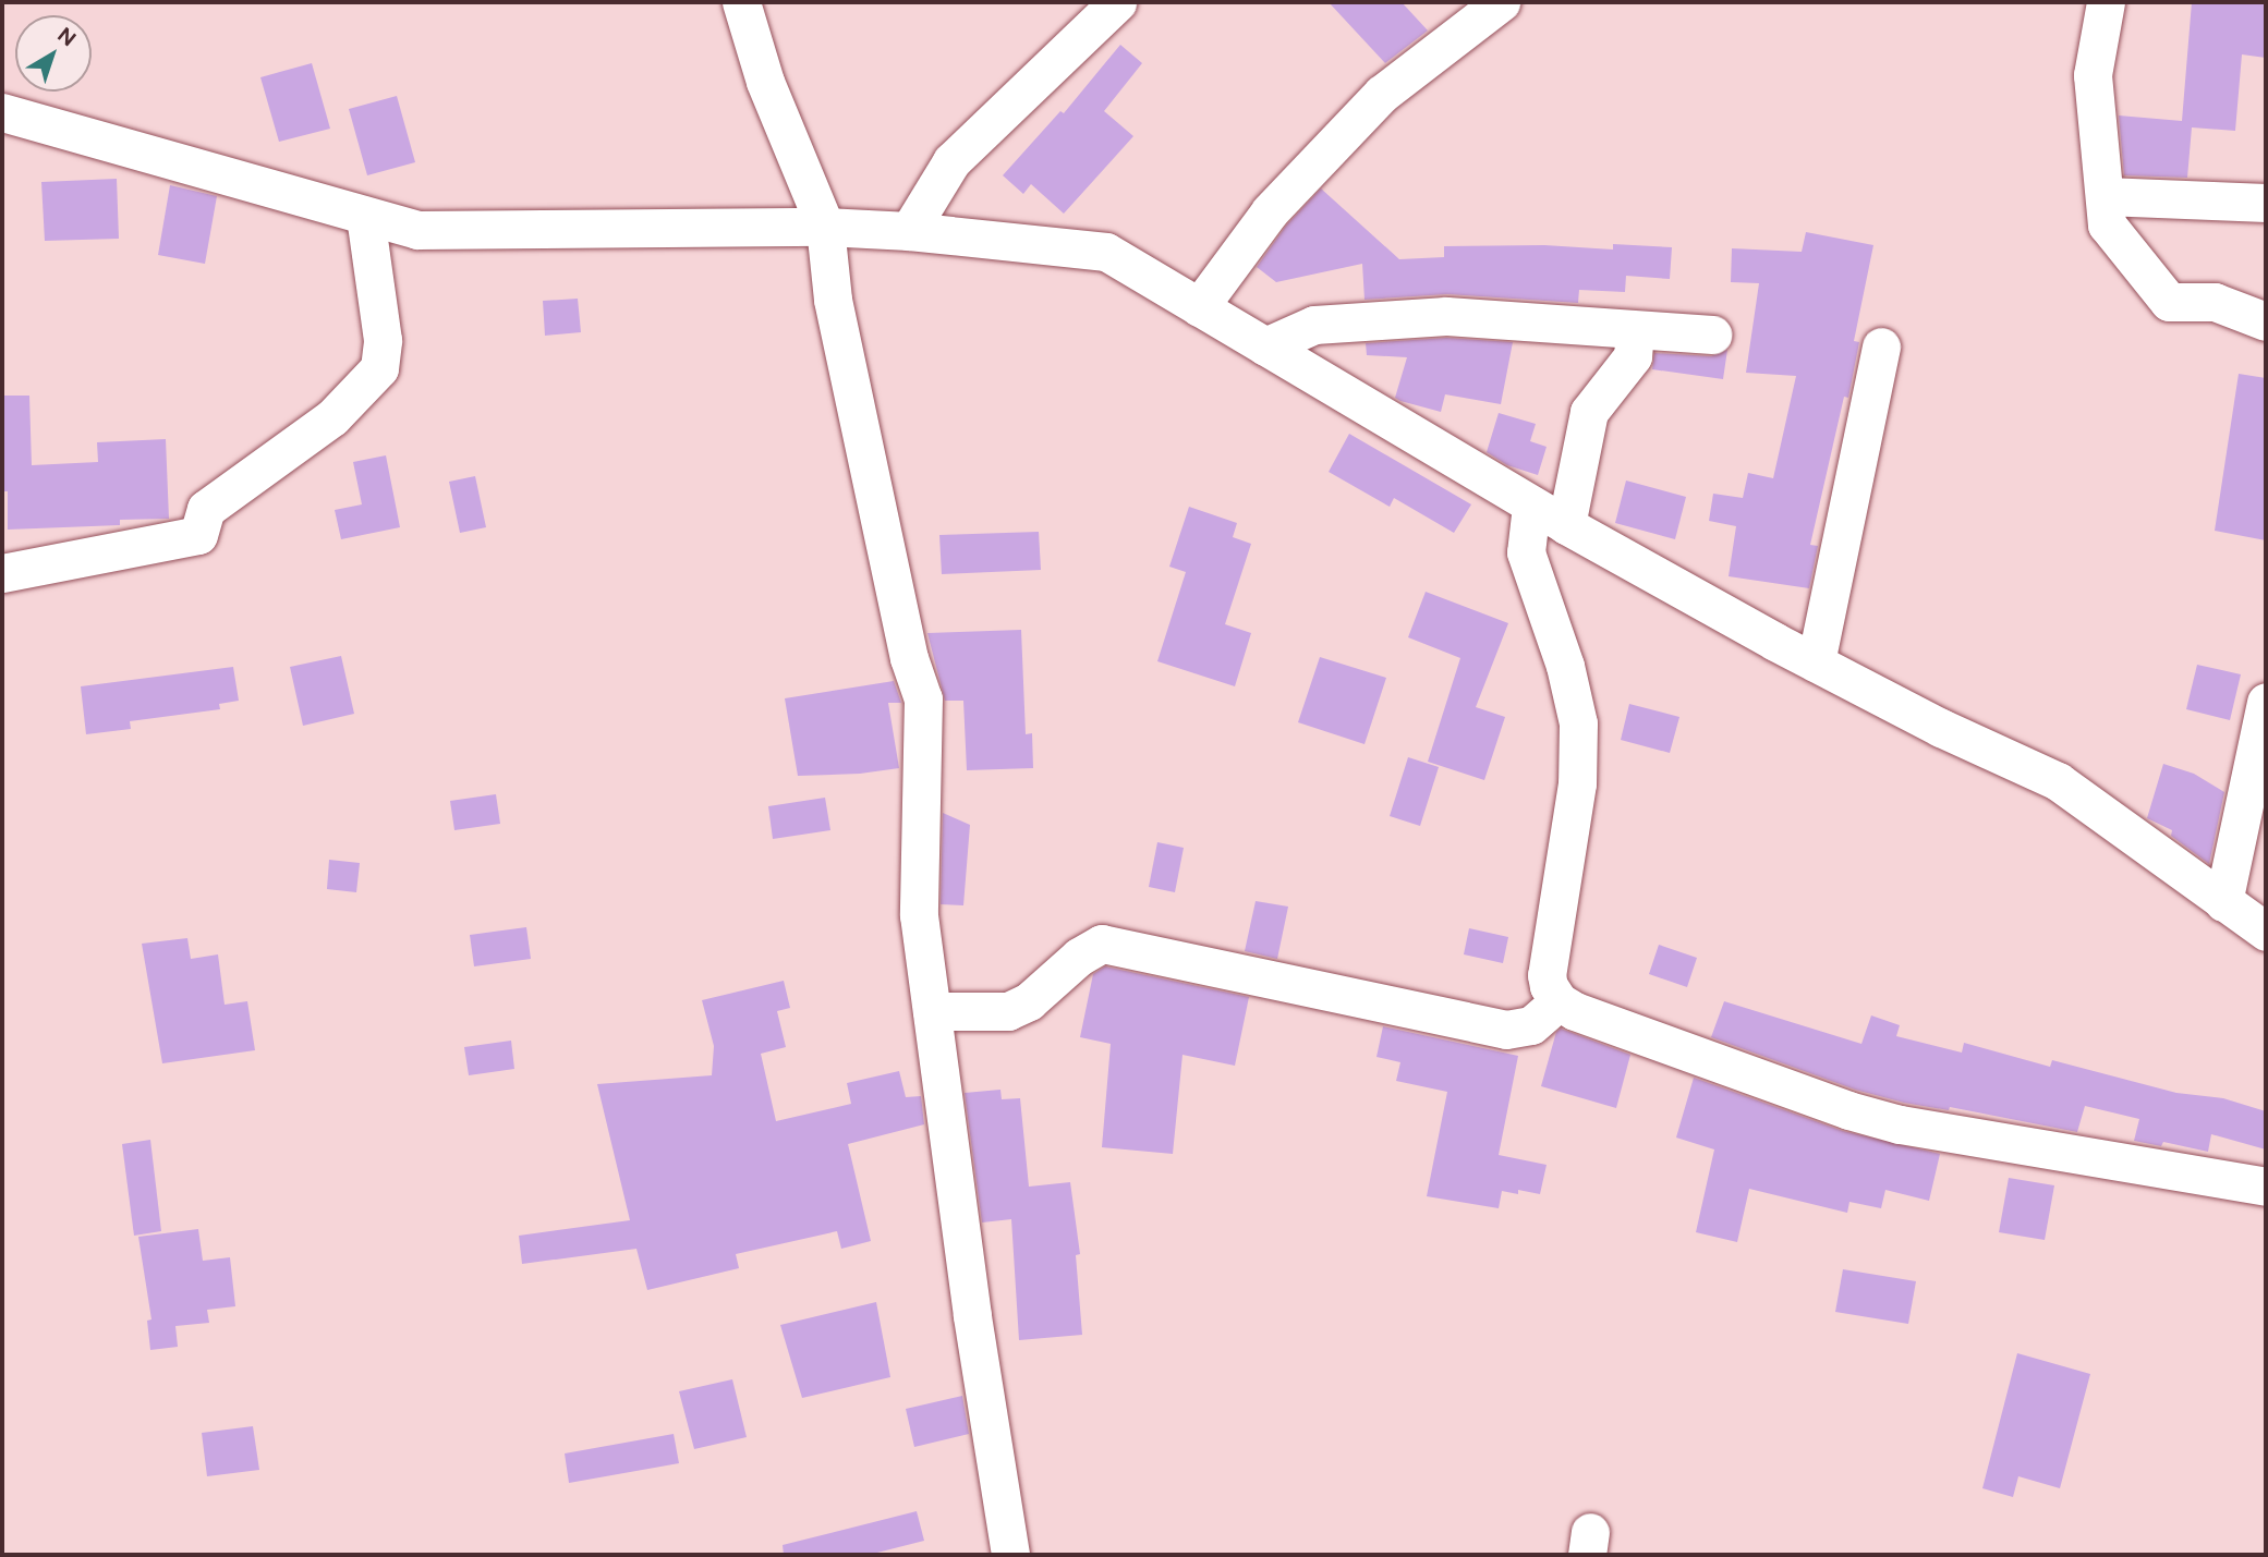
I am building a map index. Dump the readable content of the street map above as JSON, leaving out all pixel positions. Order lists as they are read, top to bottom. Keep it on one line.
{"north":"top right"}
